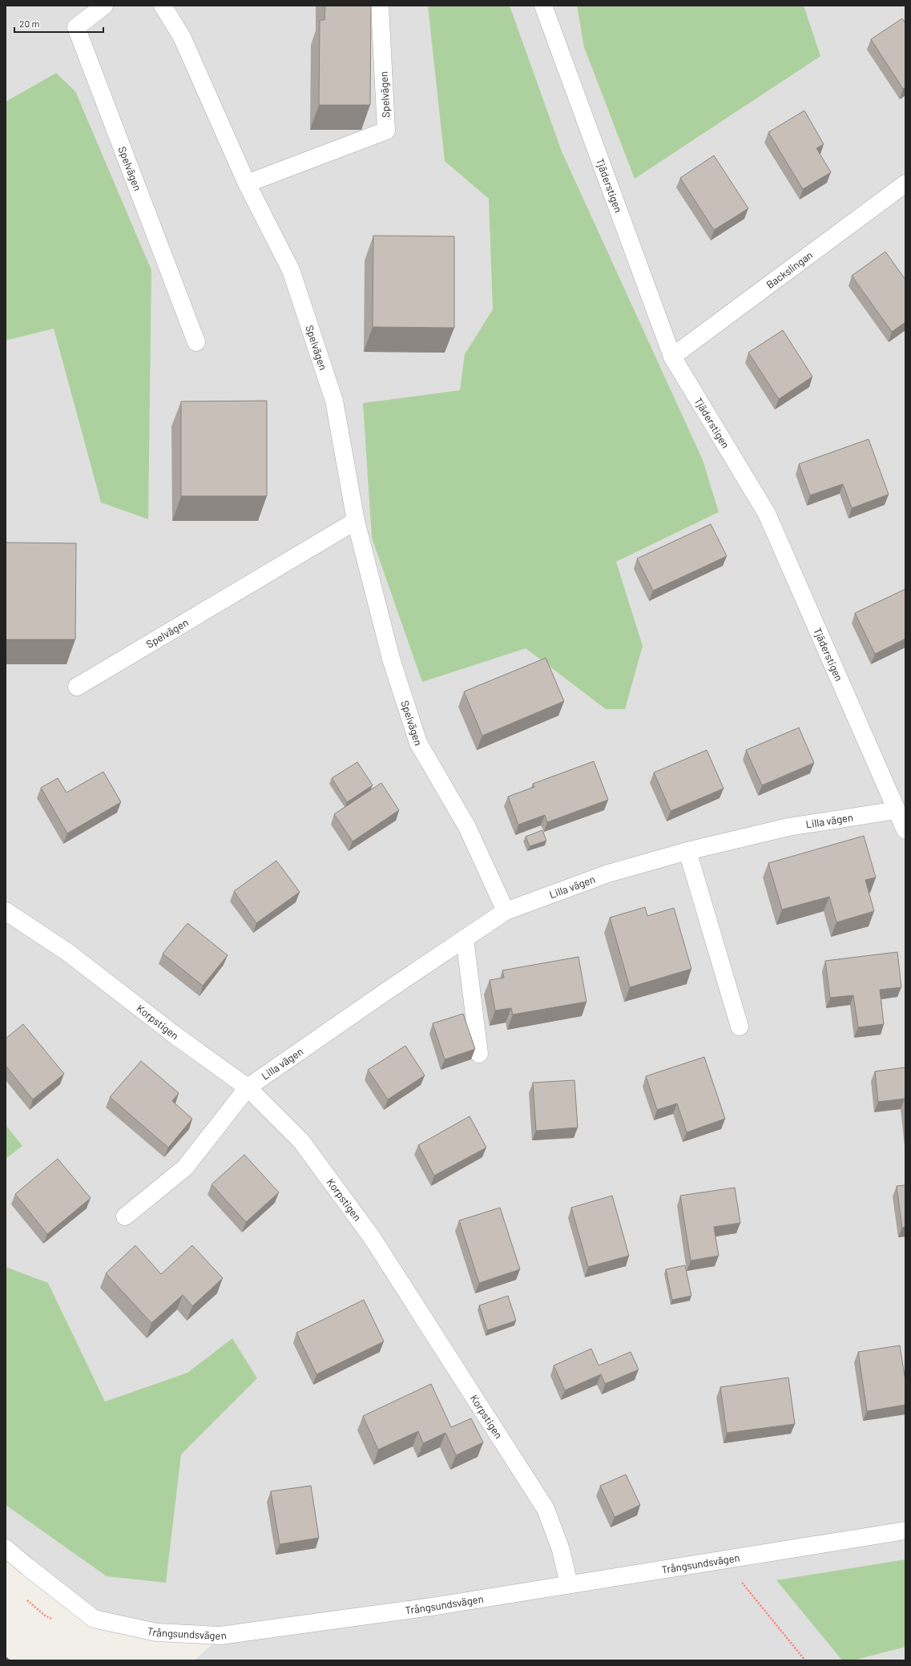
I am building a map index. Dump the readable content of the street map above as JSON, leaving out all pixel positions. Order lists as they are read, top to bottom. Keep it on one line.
{"streets":{"street":["Spelvägen","Tjäderstigen","Backslingan","Lilla vägen","Korpstigen","Trångsundsvägen"]},"crossings":[["Spelvägen","Lilla vägen"],["Tjäderstigen","Backslingan"],["Tjäderstigen","Lilla vägen"],["Lilla vägen","Korpstigen"],["Korpstigen","Trångsundsvägen"]],"scale_bar":"20 m"}
